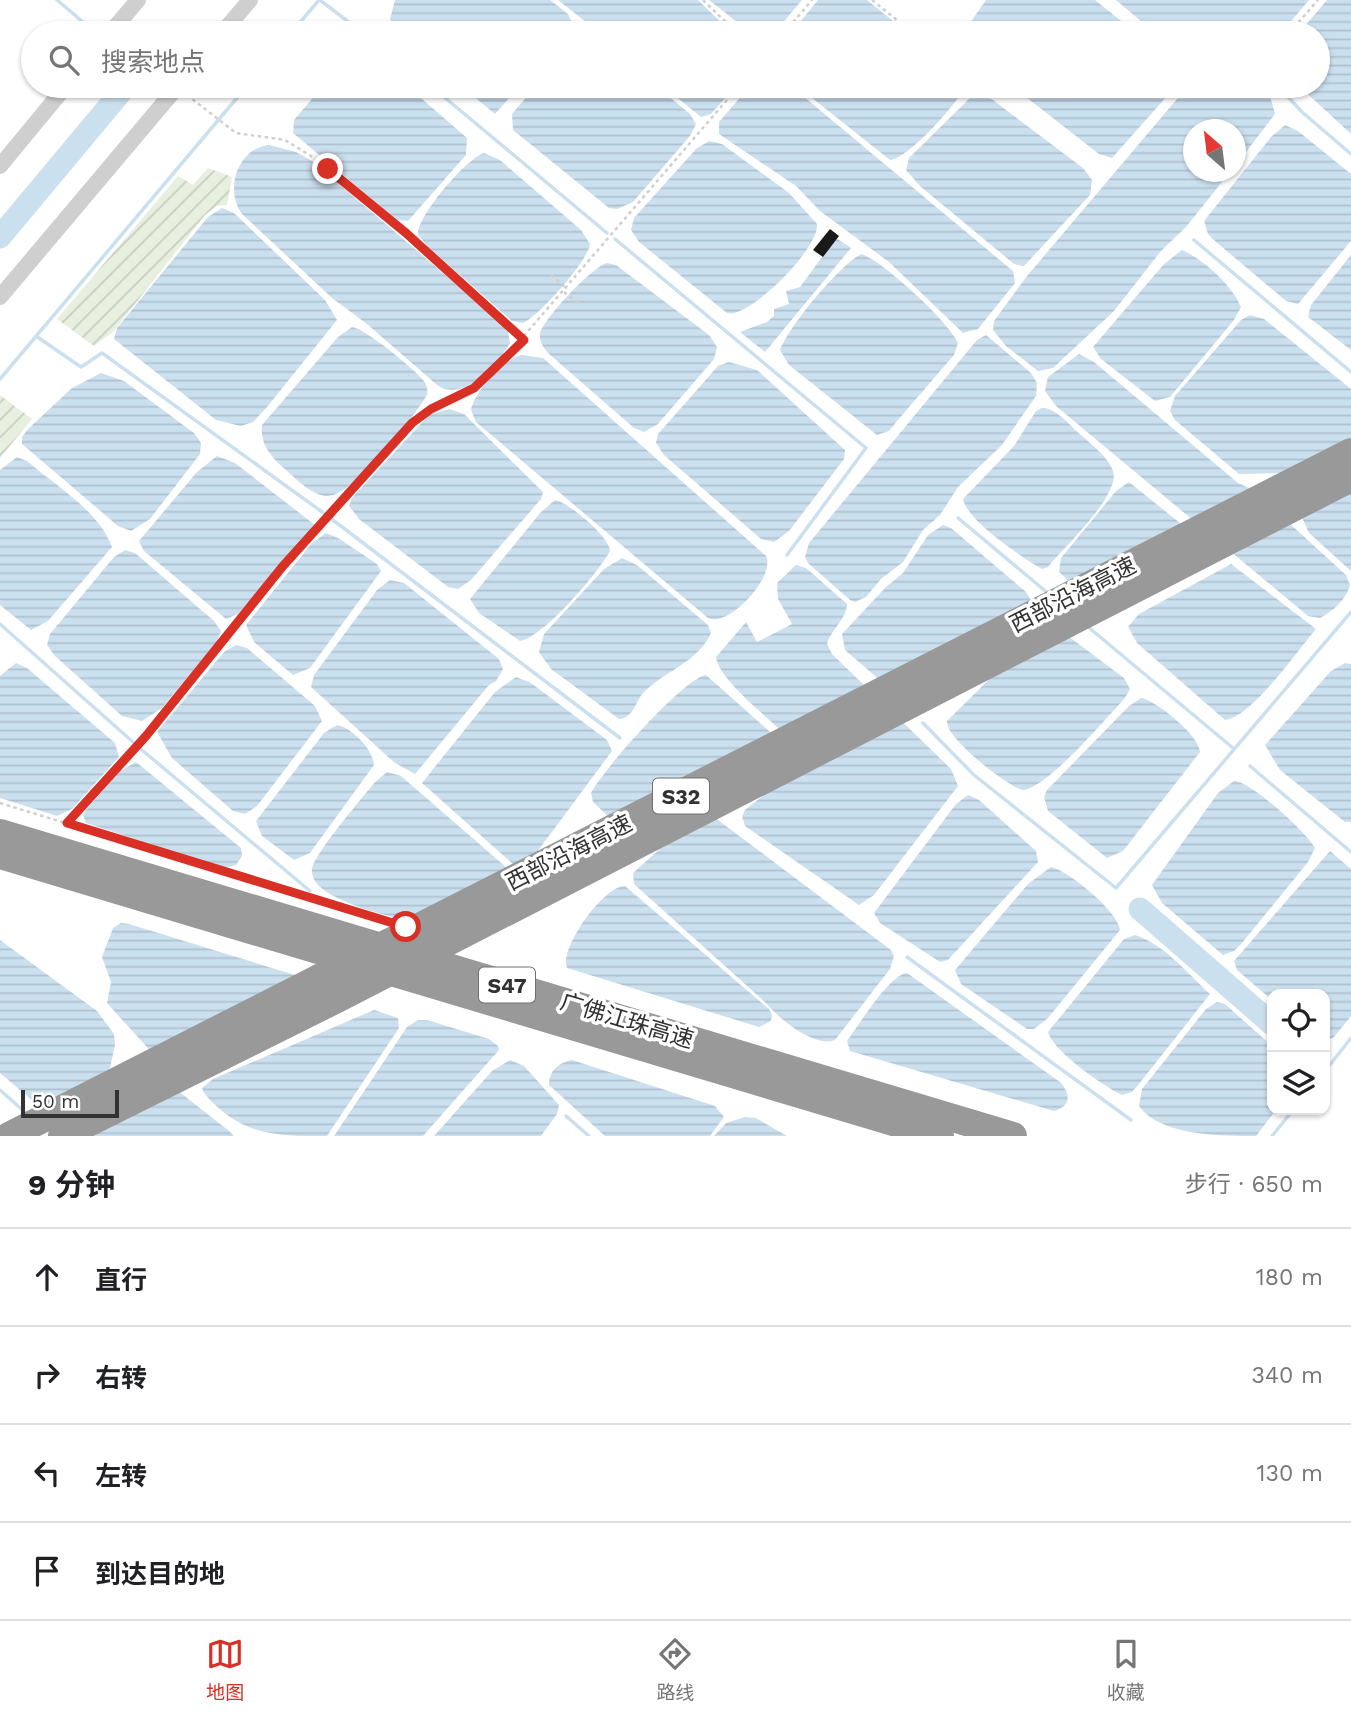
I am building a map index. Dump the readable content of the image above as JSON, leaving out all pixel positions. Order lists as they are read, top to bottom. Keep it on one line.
{"streets":{"highway":["西部沿海高速","S32","S47","广佛江珠高速"]},"scale_bar":"50 m","north":"top left","page":{"search":"搜索地点","scale":"50 m","heading":["9 分钟","步行 · 650 m"],"list":[["直行","180 m"],["右转","340 m"],["左转","130 m"],"到达目的地"],"nav":["地图","路线","收藏"]}}
